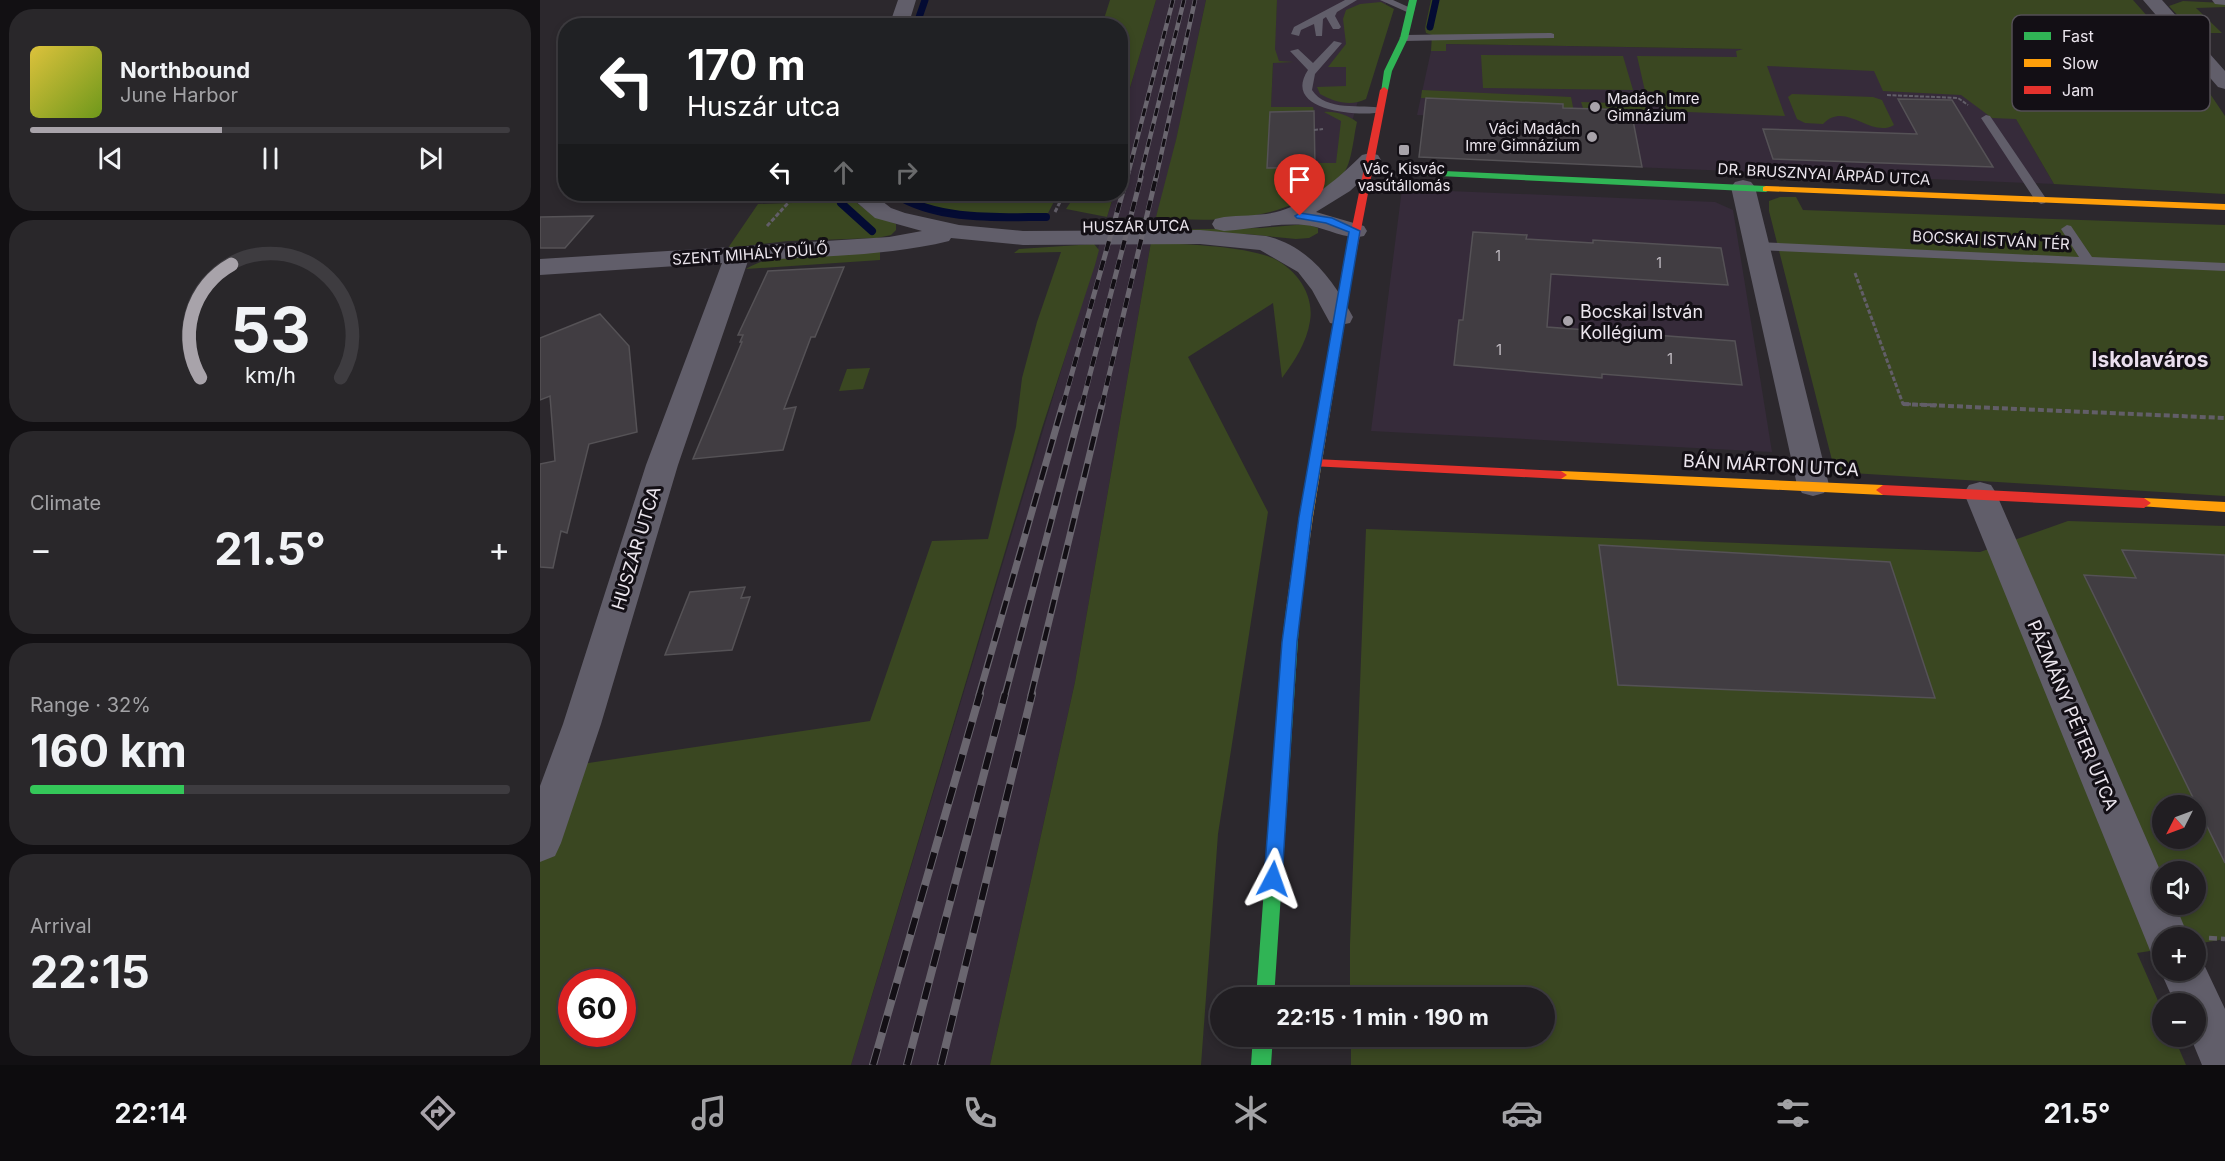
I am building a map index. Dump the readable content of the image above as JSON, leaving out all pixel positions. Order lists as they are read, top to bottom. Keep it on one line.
{"streets":{"street":["DR. BRUSZNYAI ÁRPÁD UTCA","HUSZÁR UTCA","SZENT MIHÁLY DŰLŐ","BÁN MÁRTON UTCA","PÁZMÁNY PÉTER UTCA"],"lane":["BOCSKAI ISTVÁN TÉR"]},"crossings":[["HUSZÁR UTCA","SZENT MIHÁLY DŰLŐ"],["BÁN MÁRTON UTCA","PÁZMÁNY PÉTER UTCA"]],"districts":["Iskolaváros"],"places":{"other":["Madách Imre Gimnázium","Váci Madách Imre Gimnázium","Bocskai István Kollégium"],"transit":["Vác, Kisvác vasútállomás"]},"house_numbers":["1","1","1","1"],"legend":["Fast","Slow","Jam"],"north":"bottom left","page":{"turn":["170 m","Huszár utca"],"song":["Northbound","June Harbor"],"tile":["Climate",["Range · 32%","160 km"],["Arrival","22:15"]],"heat":["−","21.5°","+"],"map_buttons":["+","−"],"limit":"60","trip":"22:15 · 1 min · 190 m","tabs":["22:14","21.5°"],"gauge":["53","km/h"]}}
